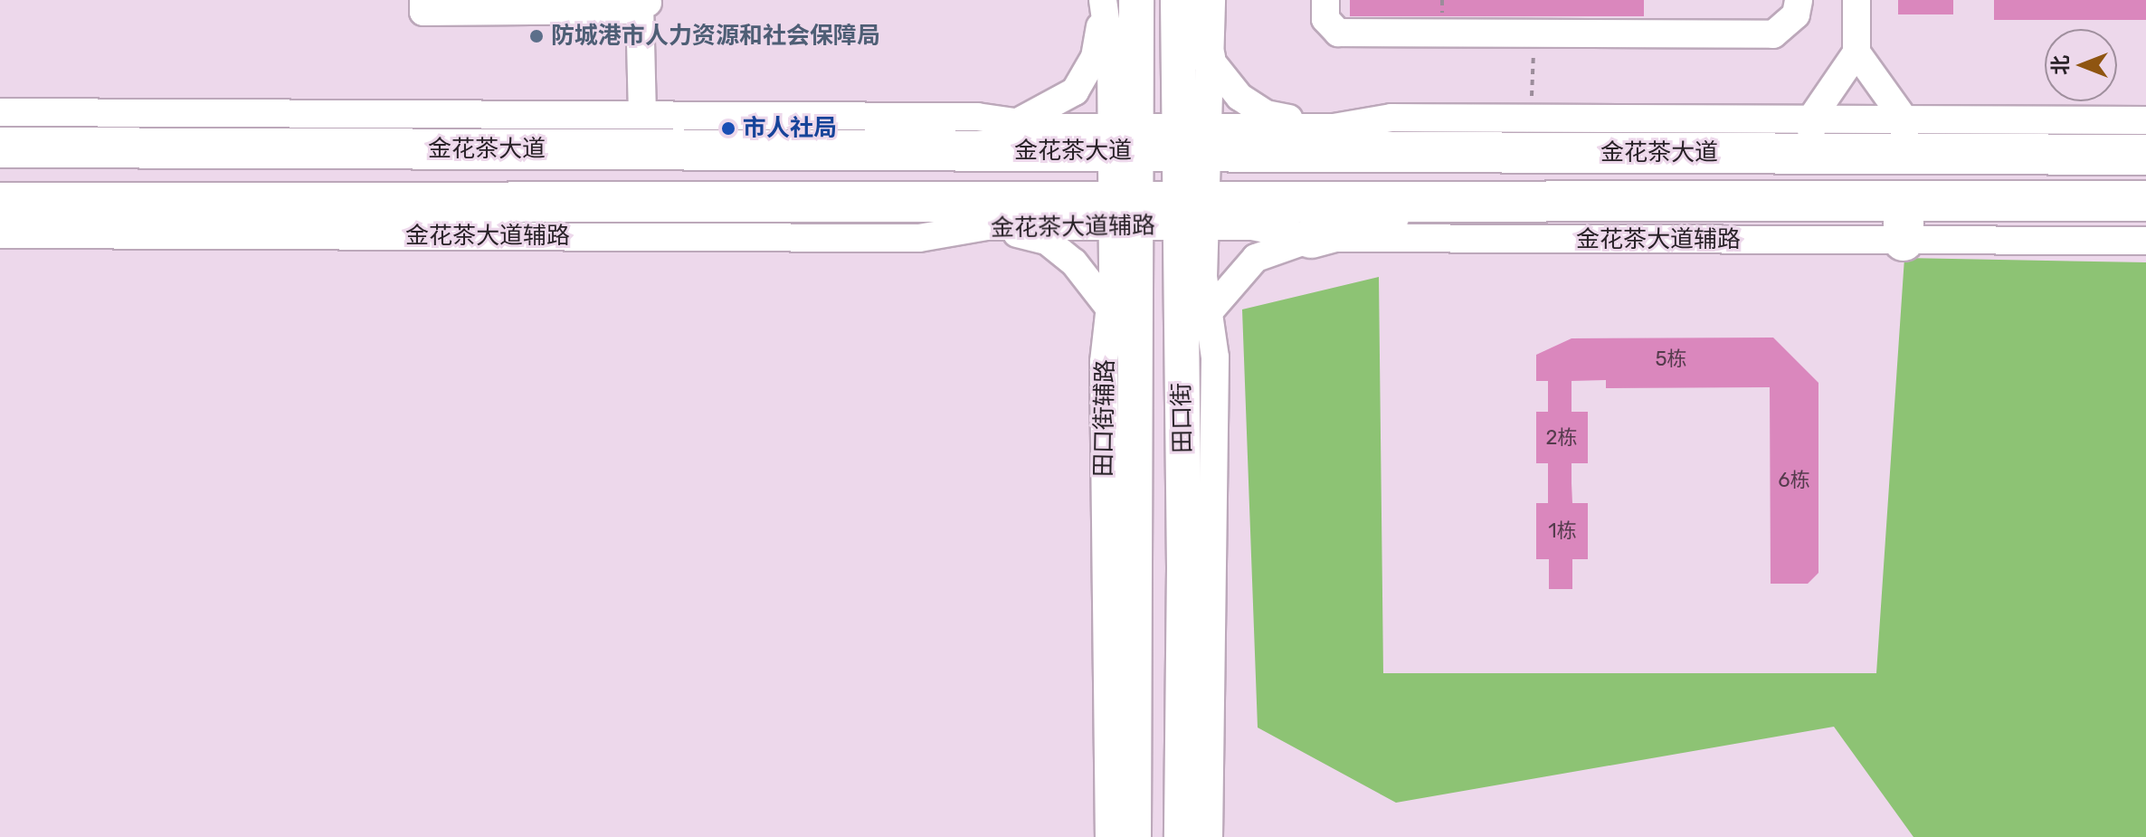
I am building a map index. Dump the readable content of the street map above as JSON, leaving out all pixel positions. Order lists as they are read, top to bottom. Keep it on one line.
{"streets":{"highway":["金花茶大道"],"main road":["田口街"],"street":["金花茶大道辅路","田口街辅路"]},"crossings":[["金花茶大道","金花茶大道辅路"],["金花茶大道","田口街辅路"],["金花茶大道","田口街"],["金花茶大道辅路","田口街辅路"],["金花茶大道辅路","田口街"],["田口街辅路","田口街"]],"places":["防城港市人力资源和社会保障局","市人社局"],"house_numbers":["5栋","2栋","6栋","1栋"],"north":"left"}
